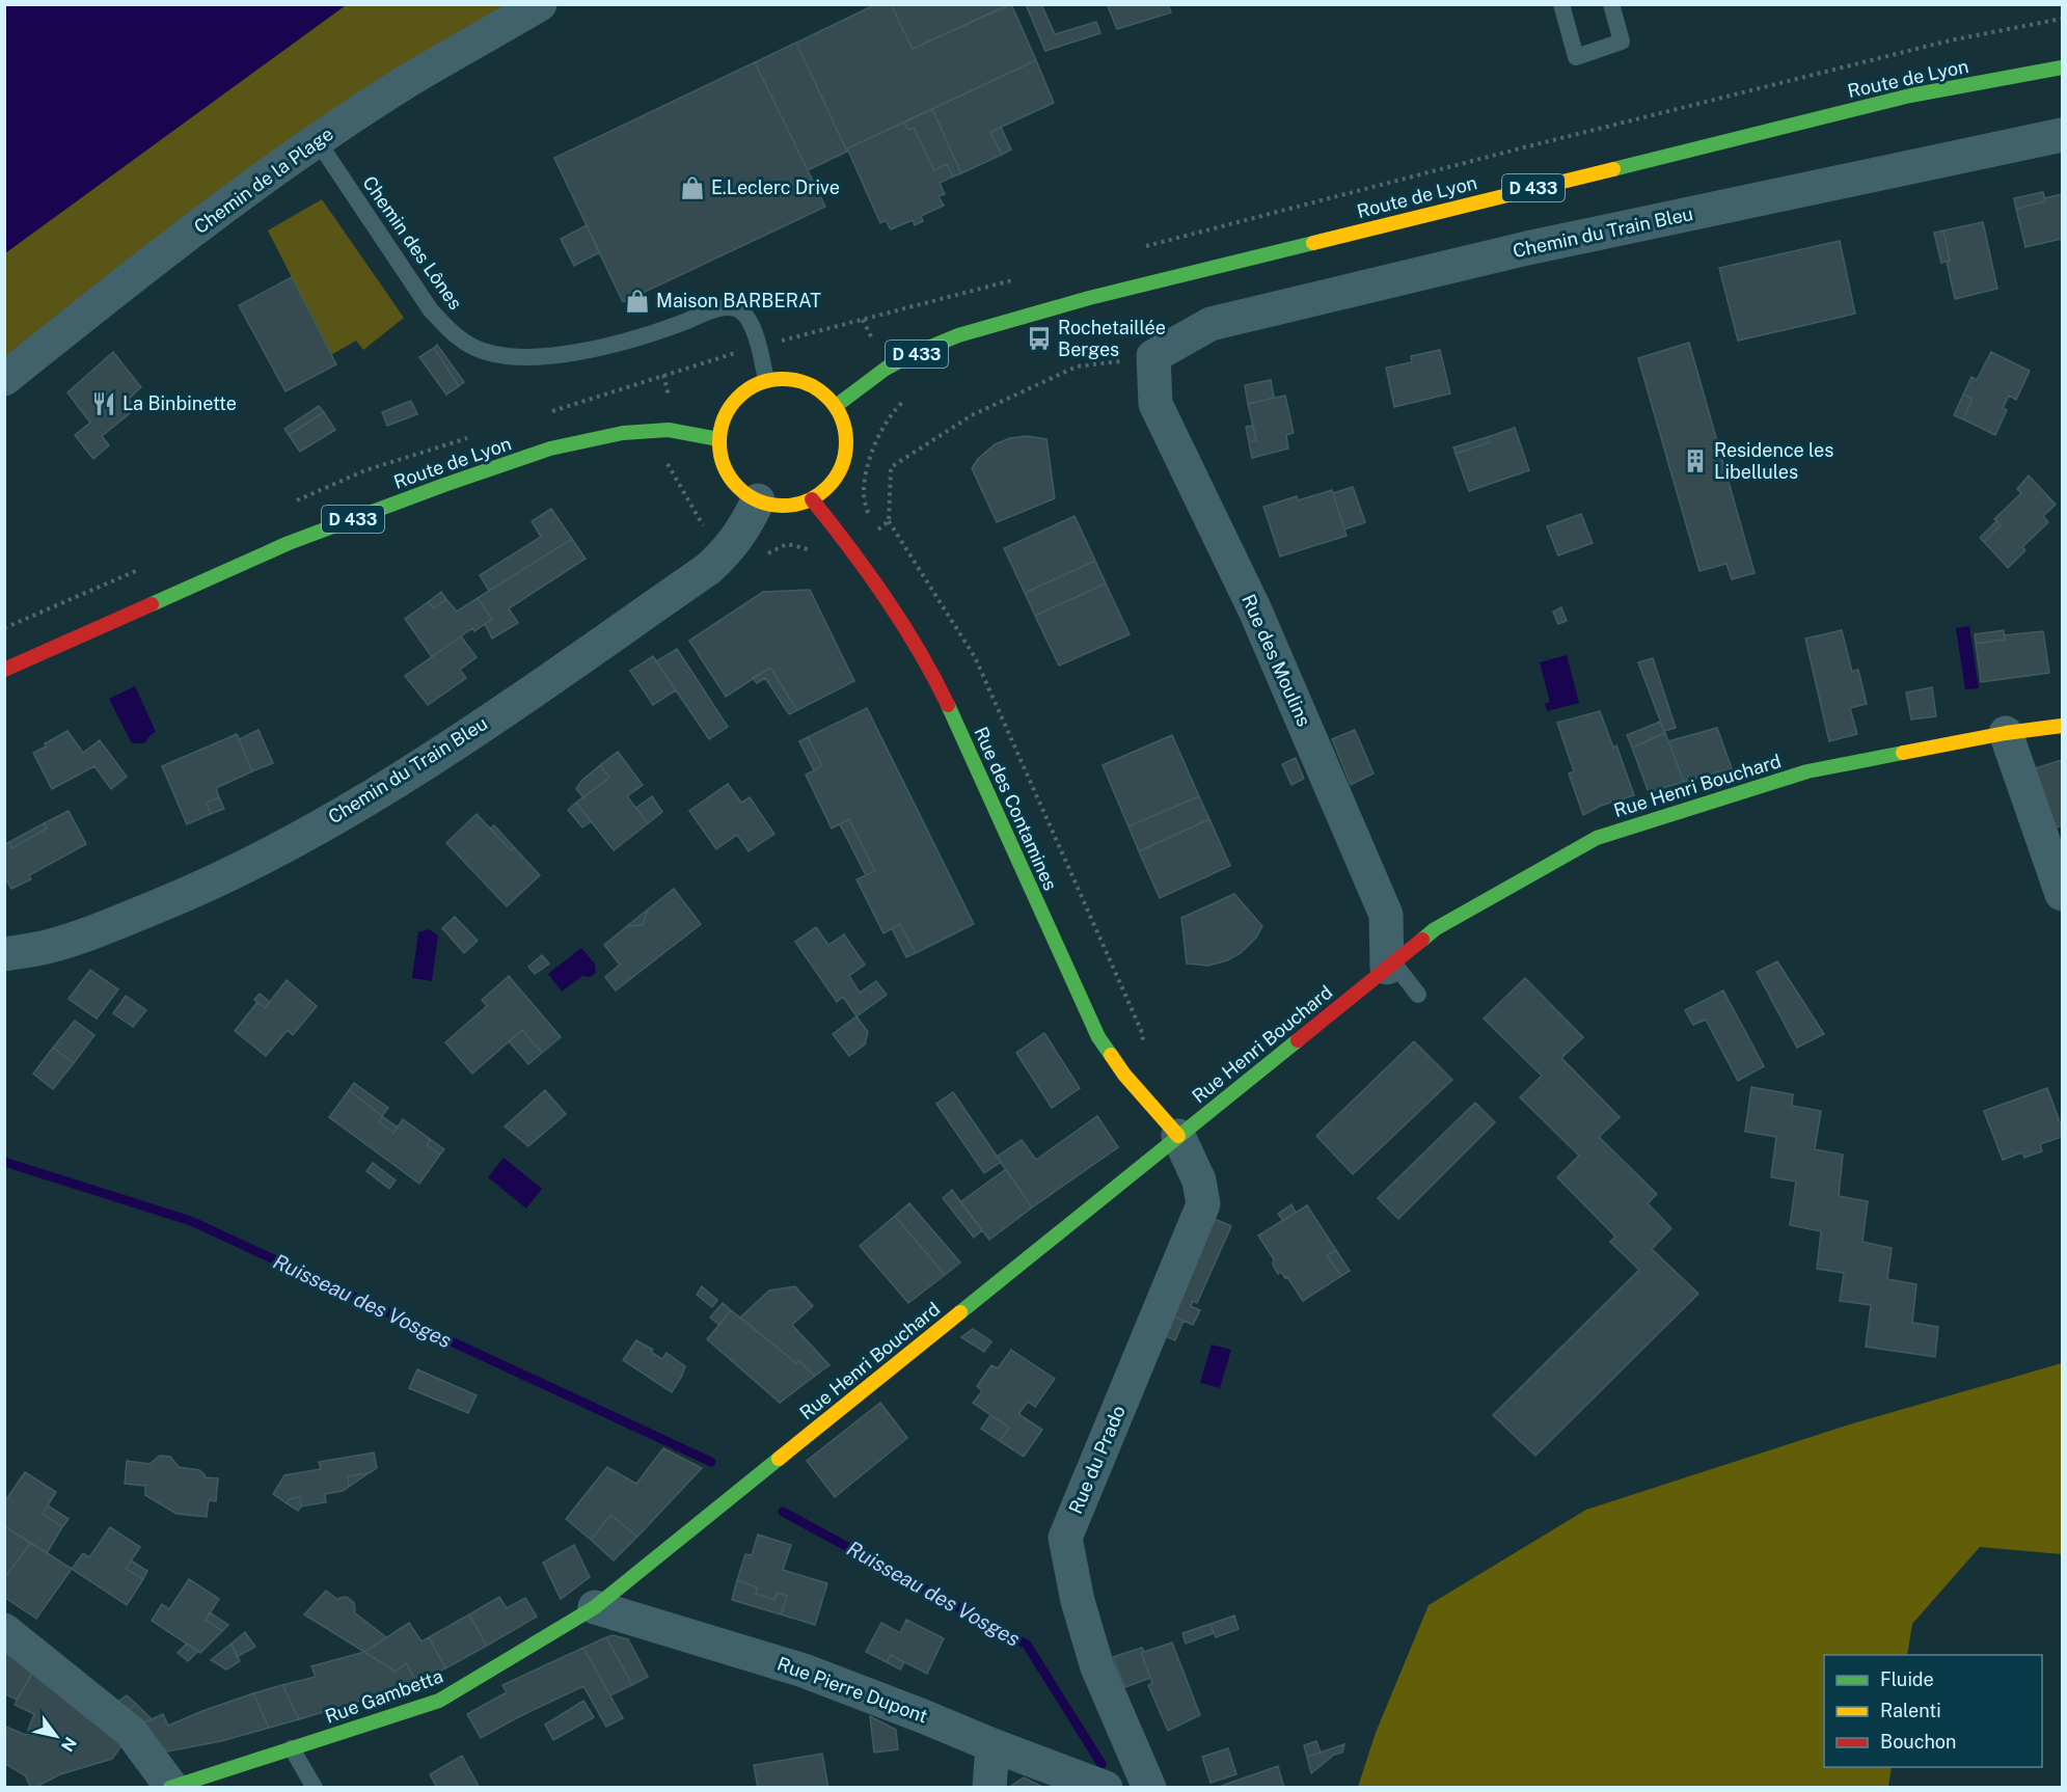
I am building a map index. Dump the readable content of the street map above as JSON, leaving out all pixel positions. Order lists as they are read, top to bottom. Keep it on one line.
{"streets":{"street":["Route de Lyon","Chemin de la Plage","D 433","Chemin du Train Bleu","Rue des Moulins","Rue Henri Bouchard","Rue des Contamines","Rue du Prado","Rue Pierre Dupont","Rue Gambetta"],"lane":["Chemin des Lônes"]},"crossings":[["Route de Lyon","Chemin du Train Bleu"],["Route de Lyon","Chemin des Lônes"],["Route de Lyon","Rue des Contamines"],["Chemin de la Plage","Chemin des Lônes"],["Chemin du Train Bleu","Chemin des Lônes"],["Chemin du Train Bleu","Rue des Moulins"],["Chemin du Train Bleu","Rue des Contamines"],["Chemin des Lônes","Rue des Contamines"],["Rue des Moulins","Rue Henri Bouchard"],["Rue Henri Bouchard","Rue des Contamines"],["Rue Henri Bouchard","Rue du Prado"],["Rue Henri Bouchard","Rue Pierre Dupont"],["Rue Henri Bouchard","Rue Gambetta"],["Rue des Contamines","Rue du Prado"],["Rue Pierre Dupont","Rue Gambetta"]],"water":["Ruisseau des Vosges"],"places":{"shop":["E.Leclerc Drive","Maison BARBERAT"],"bus stop":["Rochetaillée Berges"],"restaurant":["La Binbinette"],"building":["Residence les Libellules"]},"legend":["Fluide","Ralenti","Bouchon"],"north":"bottom right"}
